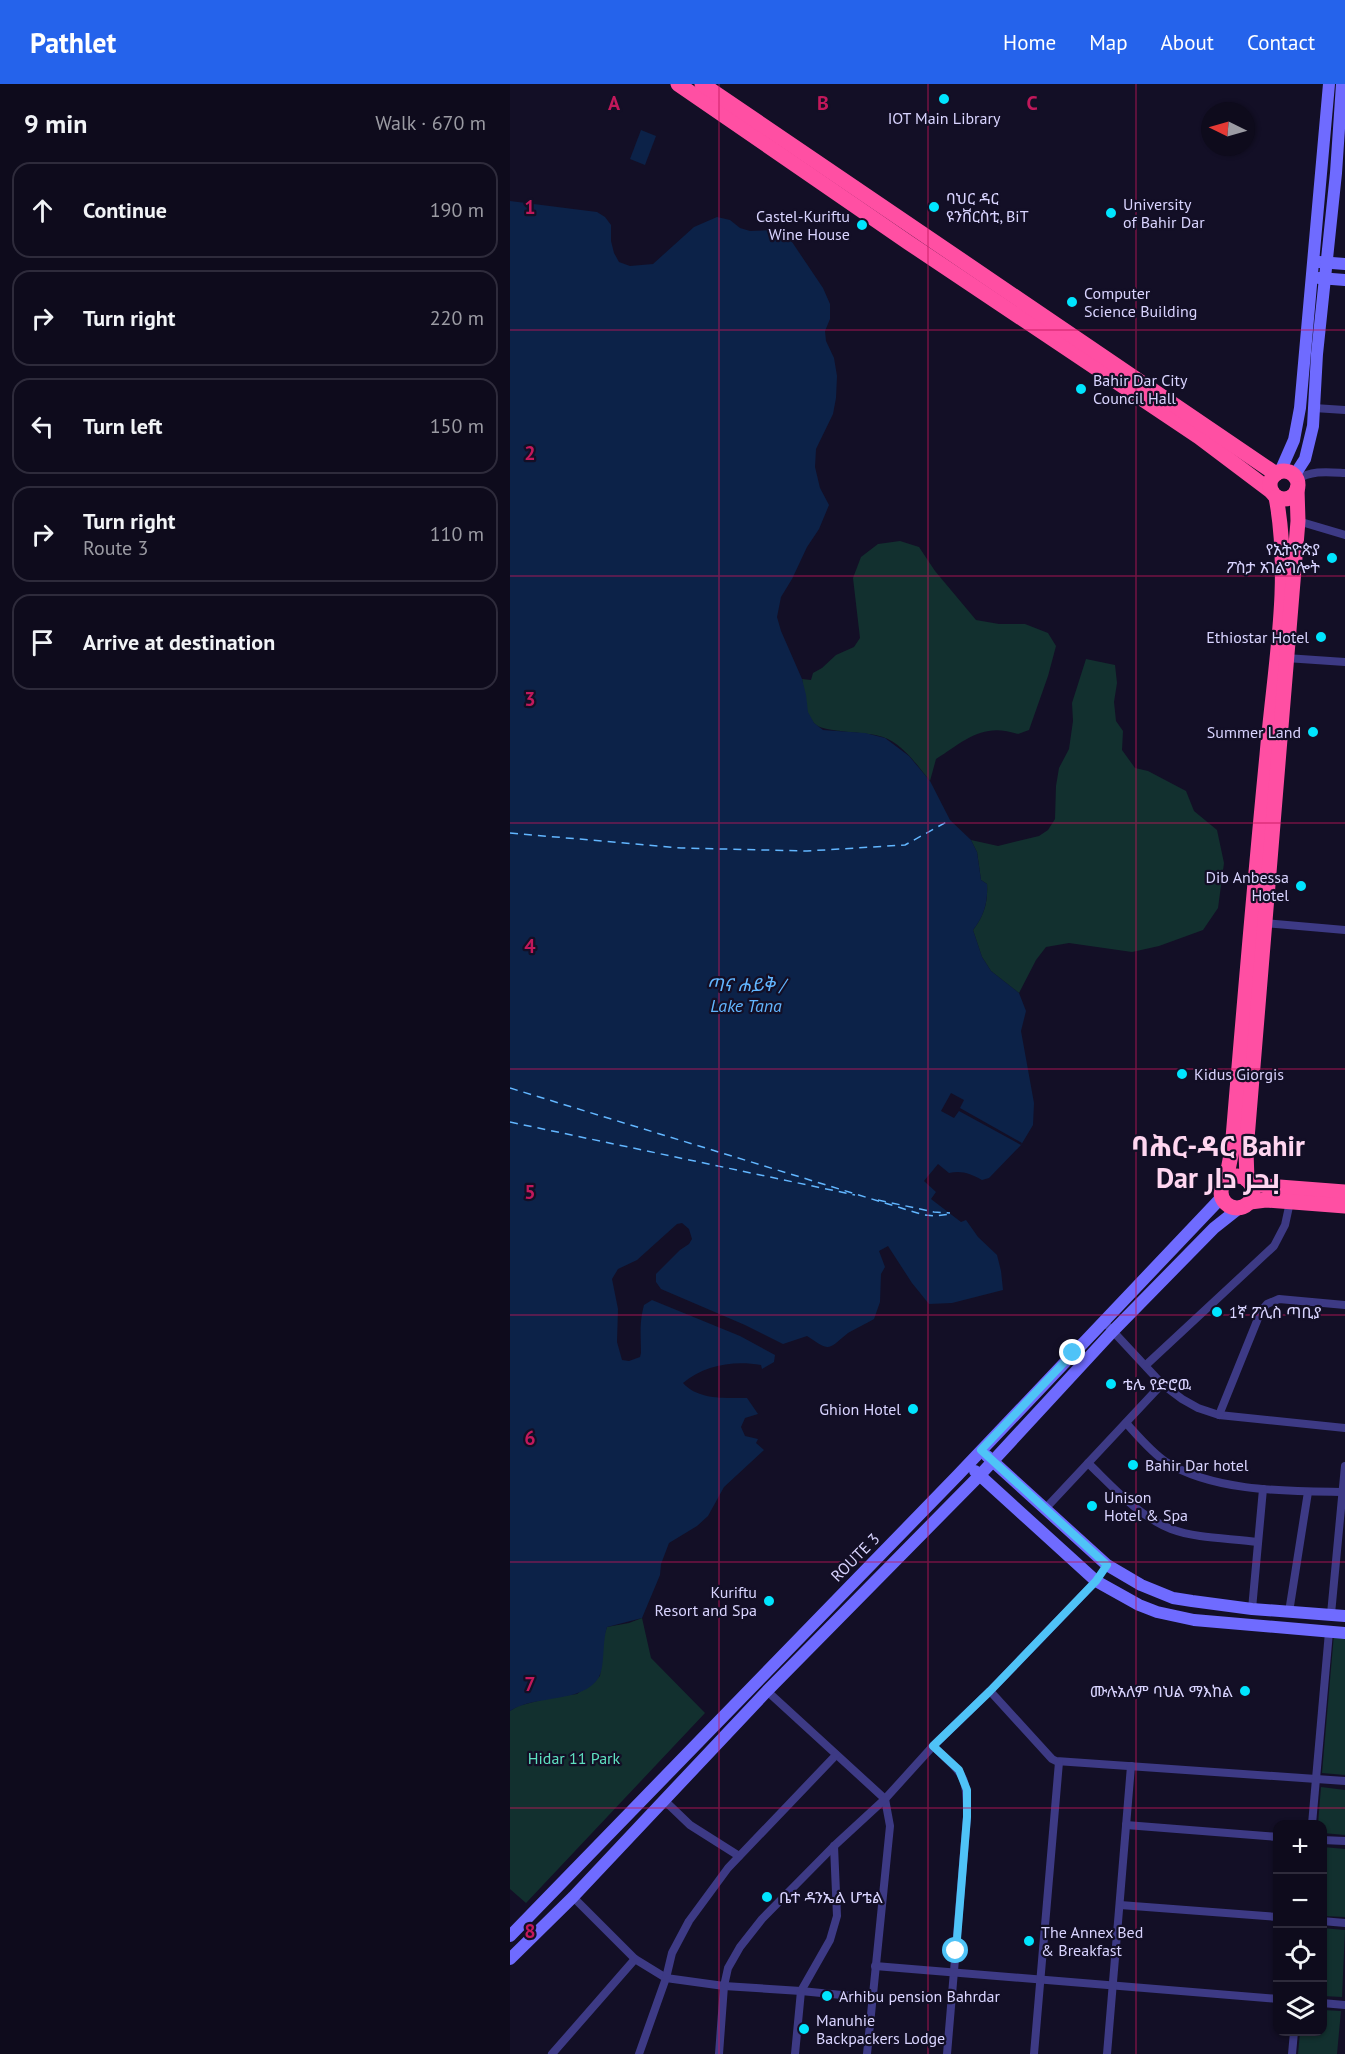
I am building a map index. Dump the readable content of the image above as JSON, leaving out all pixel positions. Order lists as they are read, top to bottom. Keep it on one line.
{"streets":{"main road":["ROUTE 3"]},"districts":["ባሕር-ዳር Bahir Dar بحر دار"],"water":["ጣና ሐይቅ / Lake Tana"],"parks":["Hidar 11 Park"],"places":["IOT Main Library","ባህር ዳር ዩንቨርስቲ, BiT","University of Bahir Dar","Castel-Kuriftu Wine House","Computer Science Building","Bahir Dar City Council Hall","የኢትዮጵያ ፖስታ አገልግሎት","Ethiostar Hotel","Summer Land","Dib Anbessa Hotel","Kidus Giorgis","1ኛ ፖሊስ ጣቢያ","ቴሌ የድሮዉ","Ghion Hotel","Bahir Dar hotel","Unison Hotel & Spa","Kuriftu Resort and Spa","ሙሉአለም ባህል ማእከል","ቤተ ዳንኤል ሆቴል","The Annex Bed & Breakfast","Arhibu pension Bahrdar","Manuhie Backpackers Lodge"],"north":"left","page":{"header":"Pathlet","nav":["Home","Map","About","Contact"],"heading":["9 min","Walk · 670 m"],"list":[["Continue","190 m"],["Turn right","220 m"],["Turn left","150 m"],["Turn right","Route 3","110 m"],"Arrive at destination"],"map_buttons":["+","−"]},"grid":{"columns":["A","B","C"],"rows":["1","2","3","4","5","6","7","8"]}}
